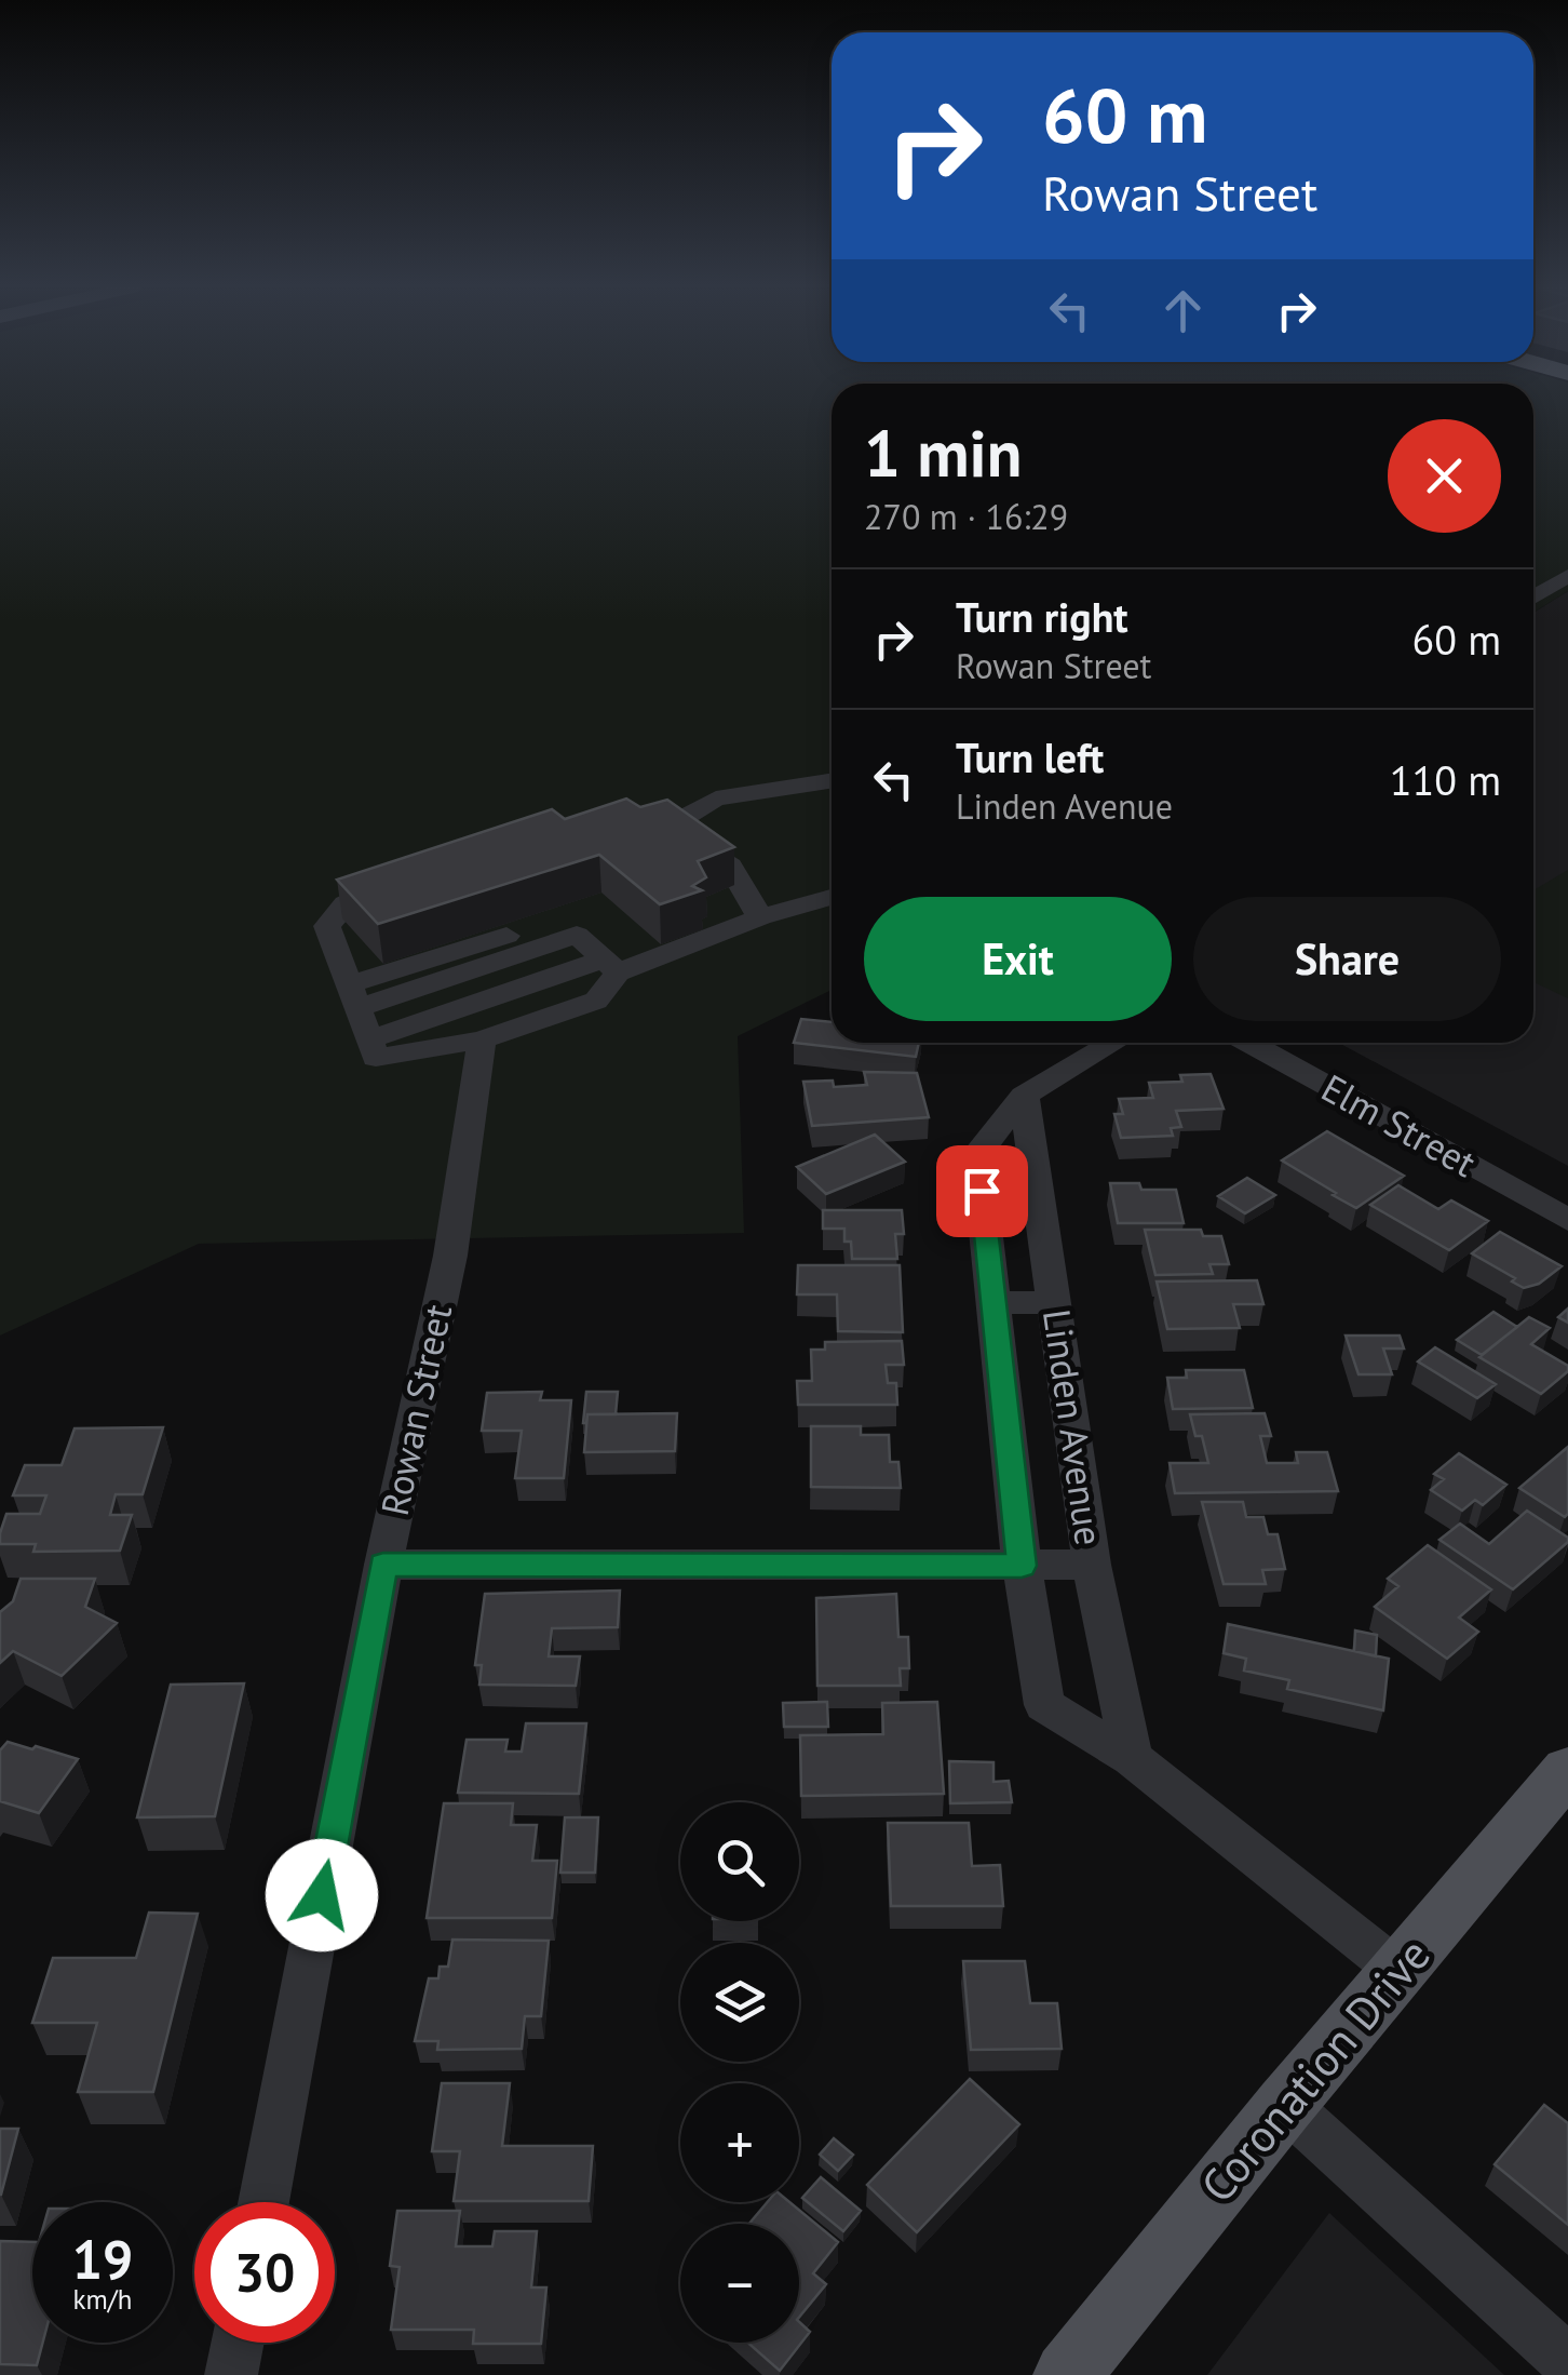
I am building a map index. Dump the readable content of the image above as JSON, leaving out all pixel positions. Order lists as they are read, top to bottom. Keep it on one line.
{"streets":{"main road":["Coronation Drive"],"street":["Elm Street","Rowan Street","Linden Avenue"]},"crossings":[["Rowan Street","Linden Avenue"],["Linden Avenue","Coronation Drive"]],"page":{"turn":["60 m","Rowan Street"],"heading":["1 min","270 m · 16:29"],"list":[{"name":"Turn right","note":"Rowan Street","value":"60 m"},{"name":"Turn left","note":"Linden Avenue","value":"110 m"}],"buttons":["Exit","Share"],"map_buttons":["+","−"],"speed":"19 km/h","limit":"30"}}
